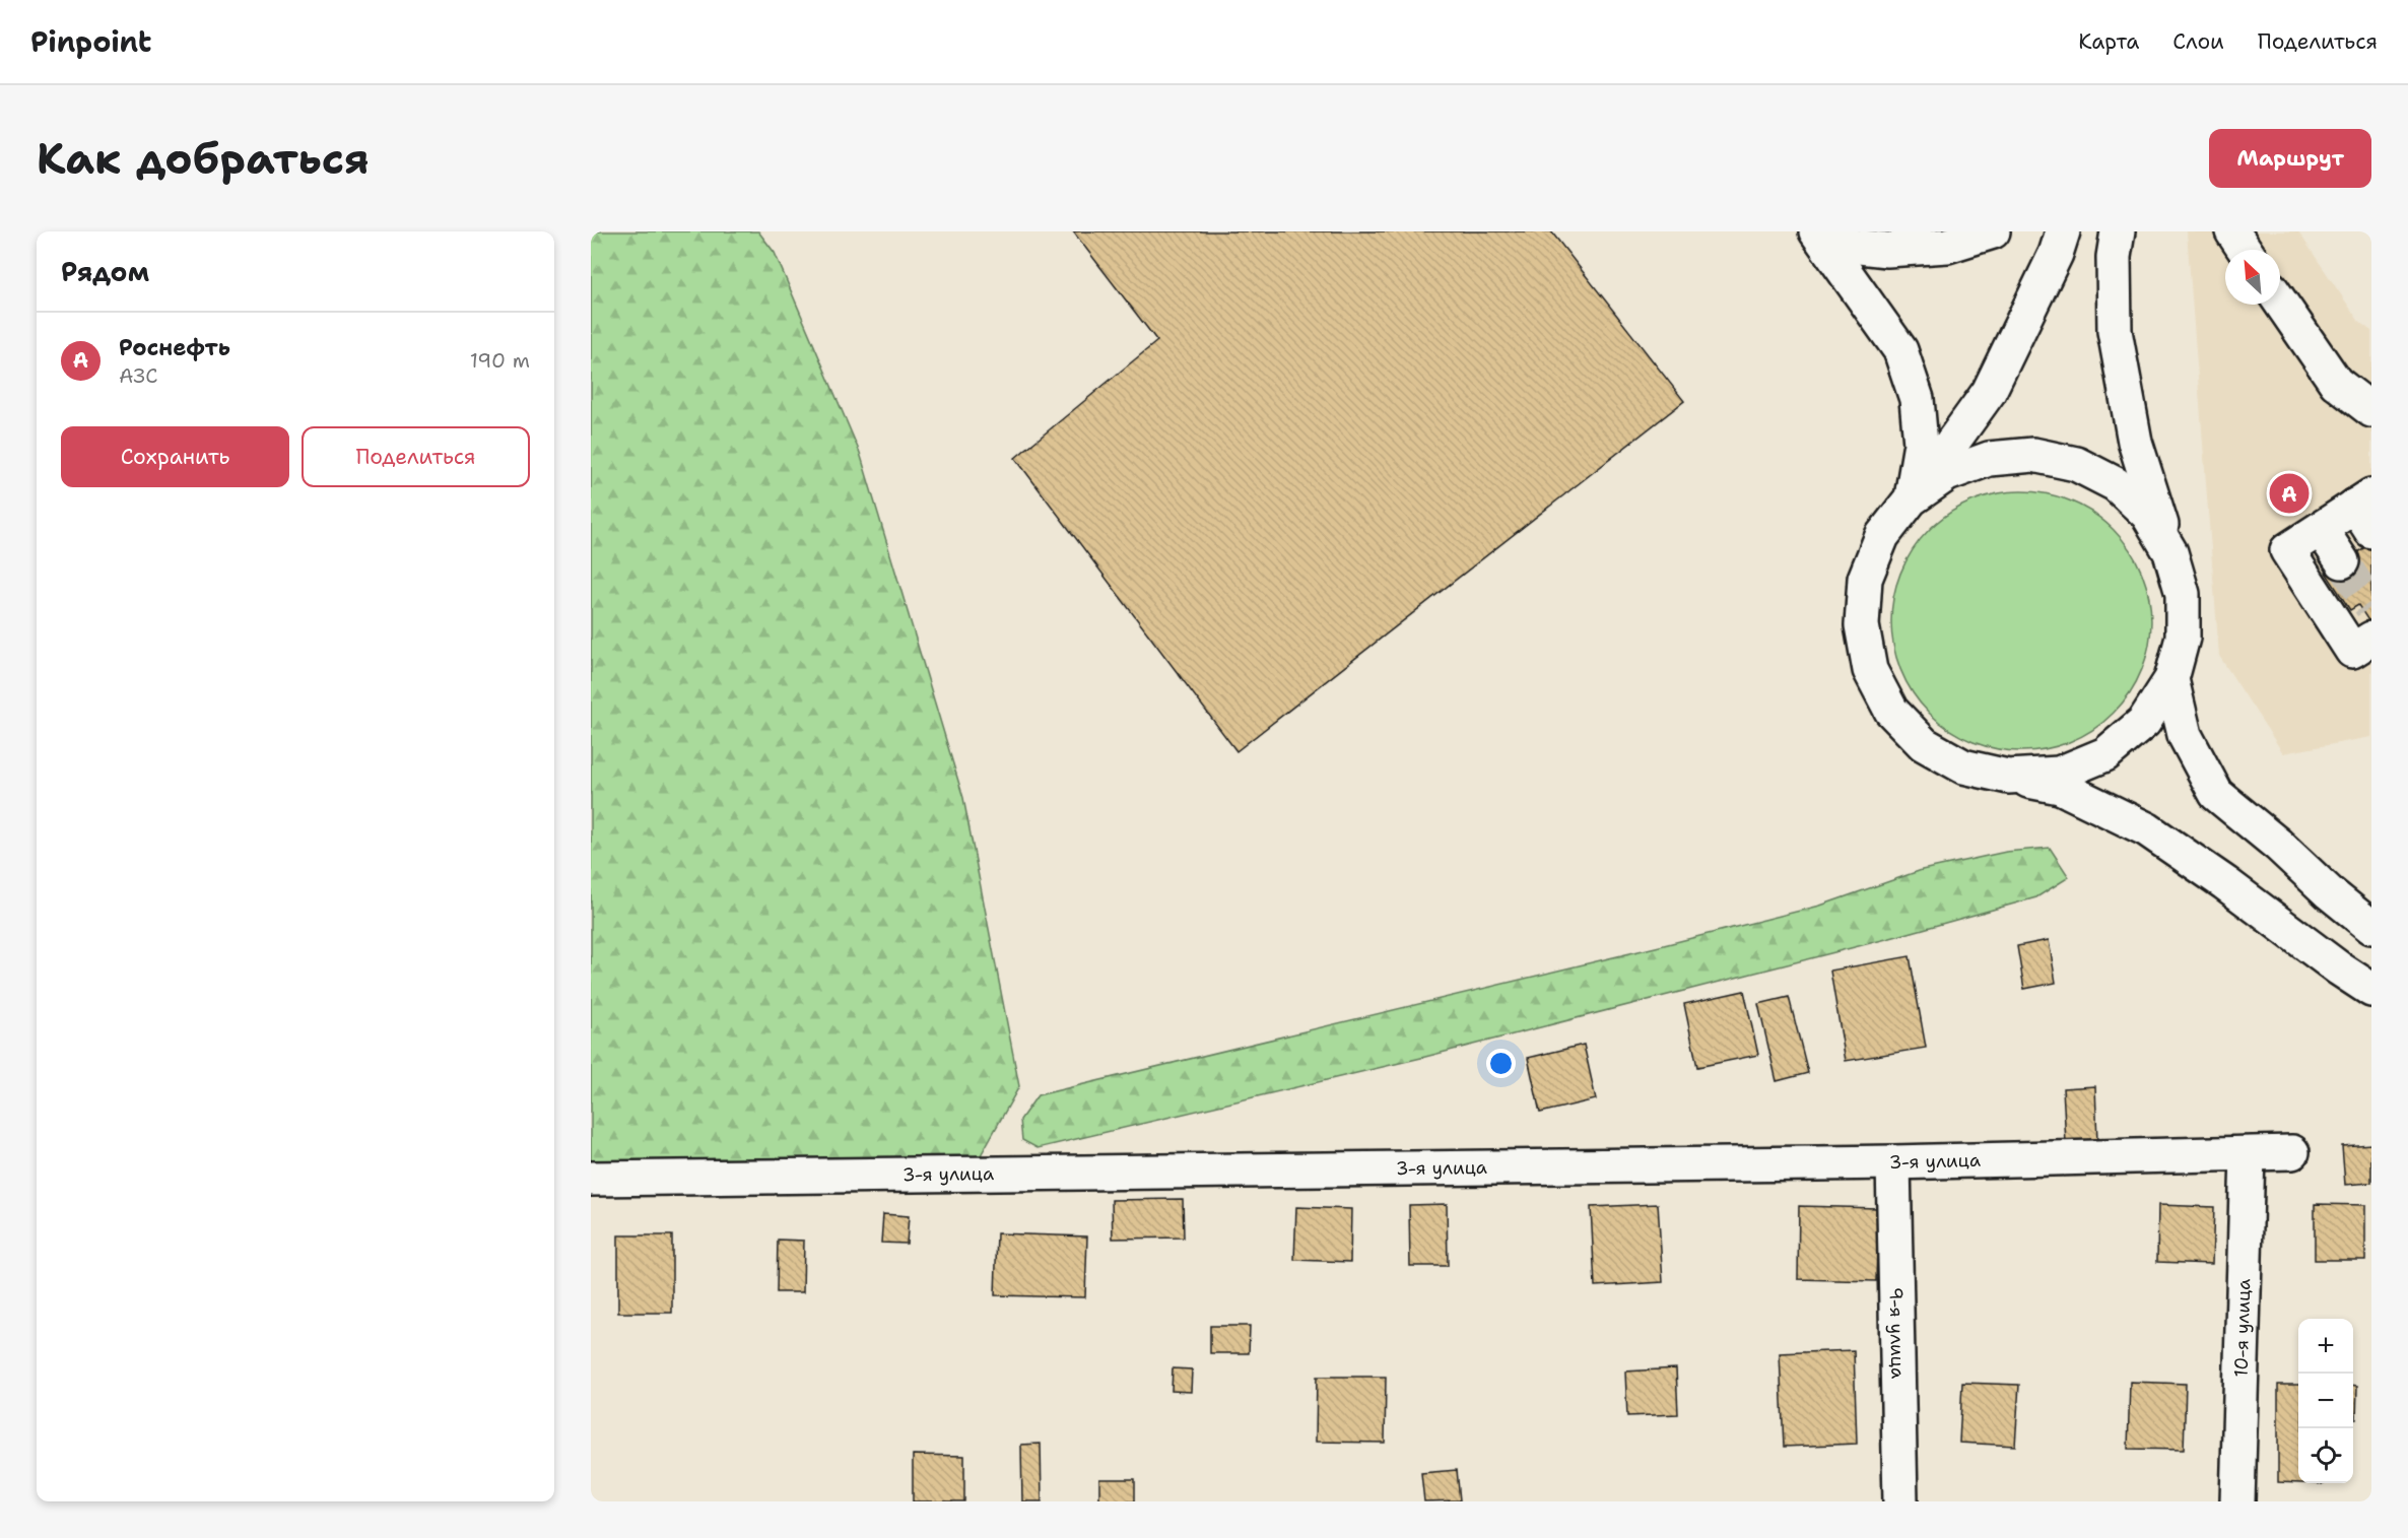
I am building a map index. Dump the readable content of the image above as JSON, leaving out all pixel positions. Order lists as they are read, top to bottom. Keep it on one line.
{"streets":{"street":["3-я улица","10-я улица","9-я улица"]},"crossings":[["3-я улица","10-я улица"],["3-я улица","9-я улица"]],"north":"top left","page":{"header":"Pinpoint","nav":["Карта","Слои","Поделиться"],"buttons":["Маршрут",["Сохранить","Поделиться"]],"title":"Как добраться","heading":"Рядом","list":[{"mark":"A","name":"Роснефть","note":"АЗС","value":"190 m"}],"pins":"A","map_buttons":["+","−"]}}
